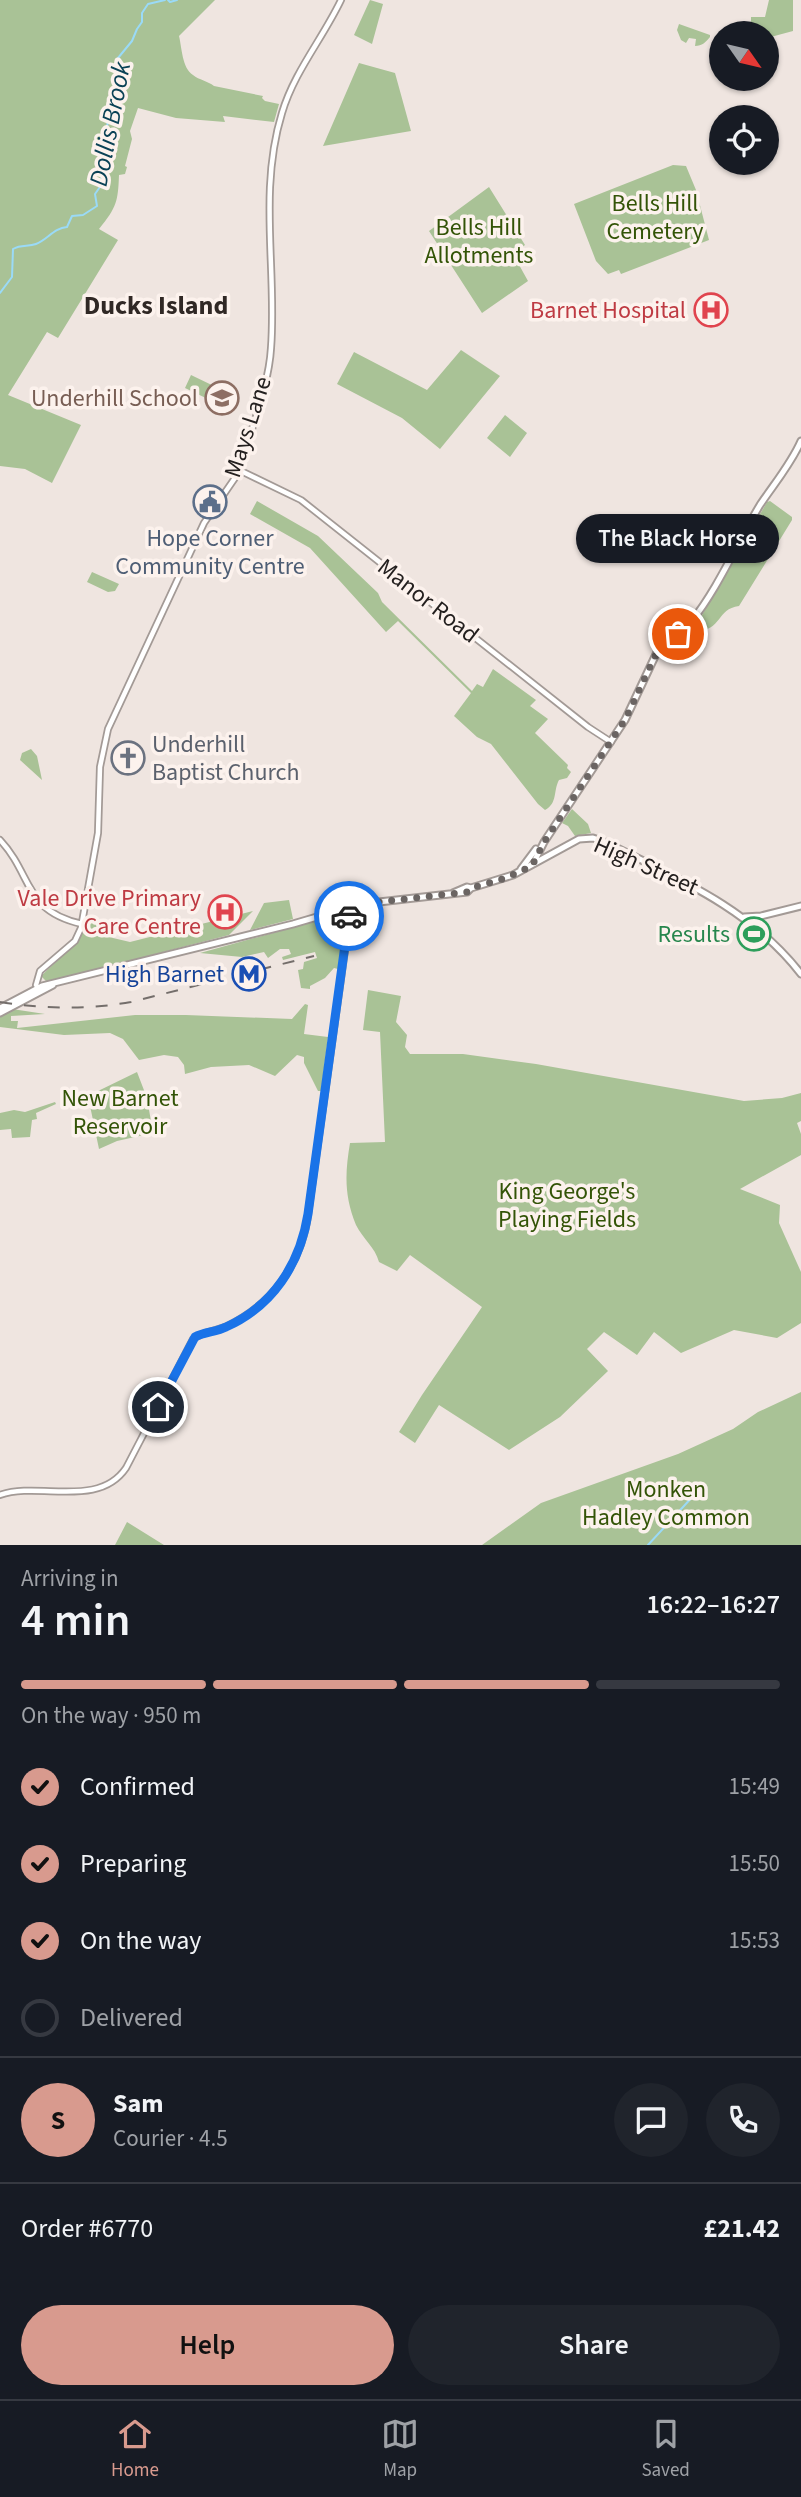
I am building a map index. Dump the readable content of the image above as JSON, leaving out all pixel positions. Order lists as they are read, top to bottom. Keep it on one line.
{"streets":{"main road":["High Street"],"street":["Mays Lane","Manor Road"]},"crossings":[["Mays Lane","Manor Road"]],"districts":["Ducks Island"],"water":["Dollis Brook"],"parks":["Bells Hill Cemetery","Bells Hill Allotments","New Barnet Reservoir","King George's Playing Fields","Monken Hadley Common"],"places":{"hospital":["Barnet Hospital","Vale Drive Primary Care Centre"],"school or university":["Underhill School"],"public building":["Hope Corner Community Centre"],"other":["The Black Horse"],"church":["Underhill Baptist Church"],"sports":["Results"],"metro station":["High Barnet"]},"north":"bottom right","page":{"bubble":"The Black Horse","heading":["4 min","Arriving in","16:22–16:27"],"panel":["Sam","Courier · 4.5","Order #6770","£21.42"],"bar":"On the way · 950 m","list":[["Confirmed","15:49"],["Preparing","15:50"],["On the way","15:53"],"Delivered"],"round":"S","buttons":["Help","Share"],"tabs":["Home","Map","Saved"]}}
